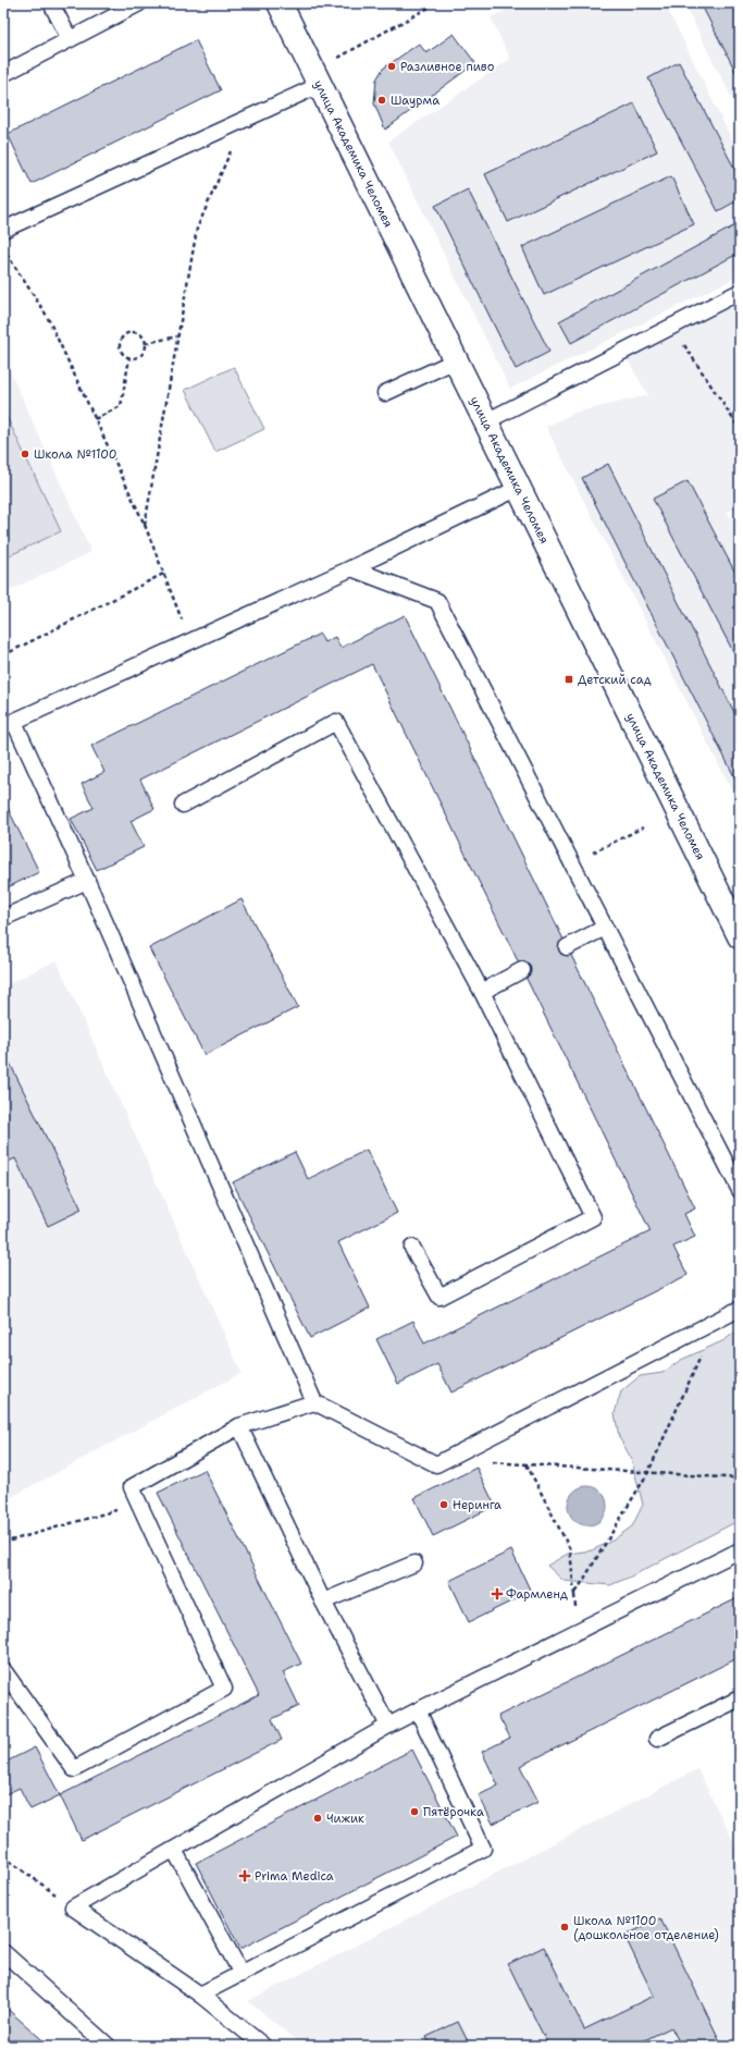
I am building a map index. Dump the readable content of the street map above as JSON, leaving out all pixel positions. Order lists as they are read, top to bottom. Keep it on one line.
{"streets":{"street":["улица Академика Челомея"]},"places":{"other":["Разливное пиво","Шаурма","Школа №1100","Неринга","Пятёрочка","Чижик","Школа №1100 (дошкольное отделение)"],"transit":["Детский сад"],"health":["Фармленд","Prima Medica"]}}
